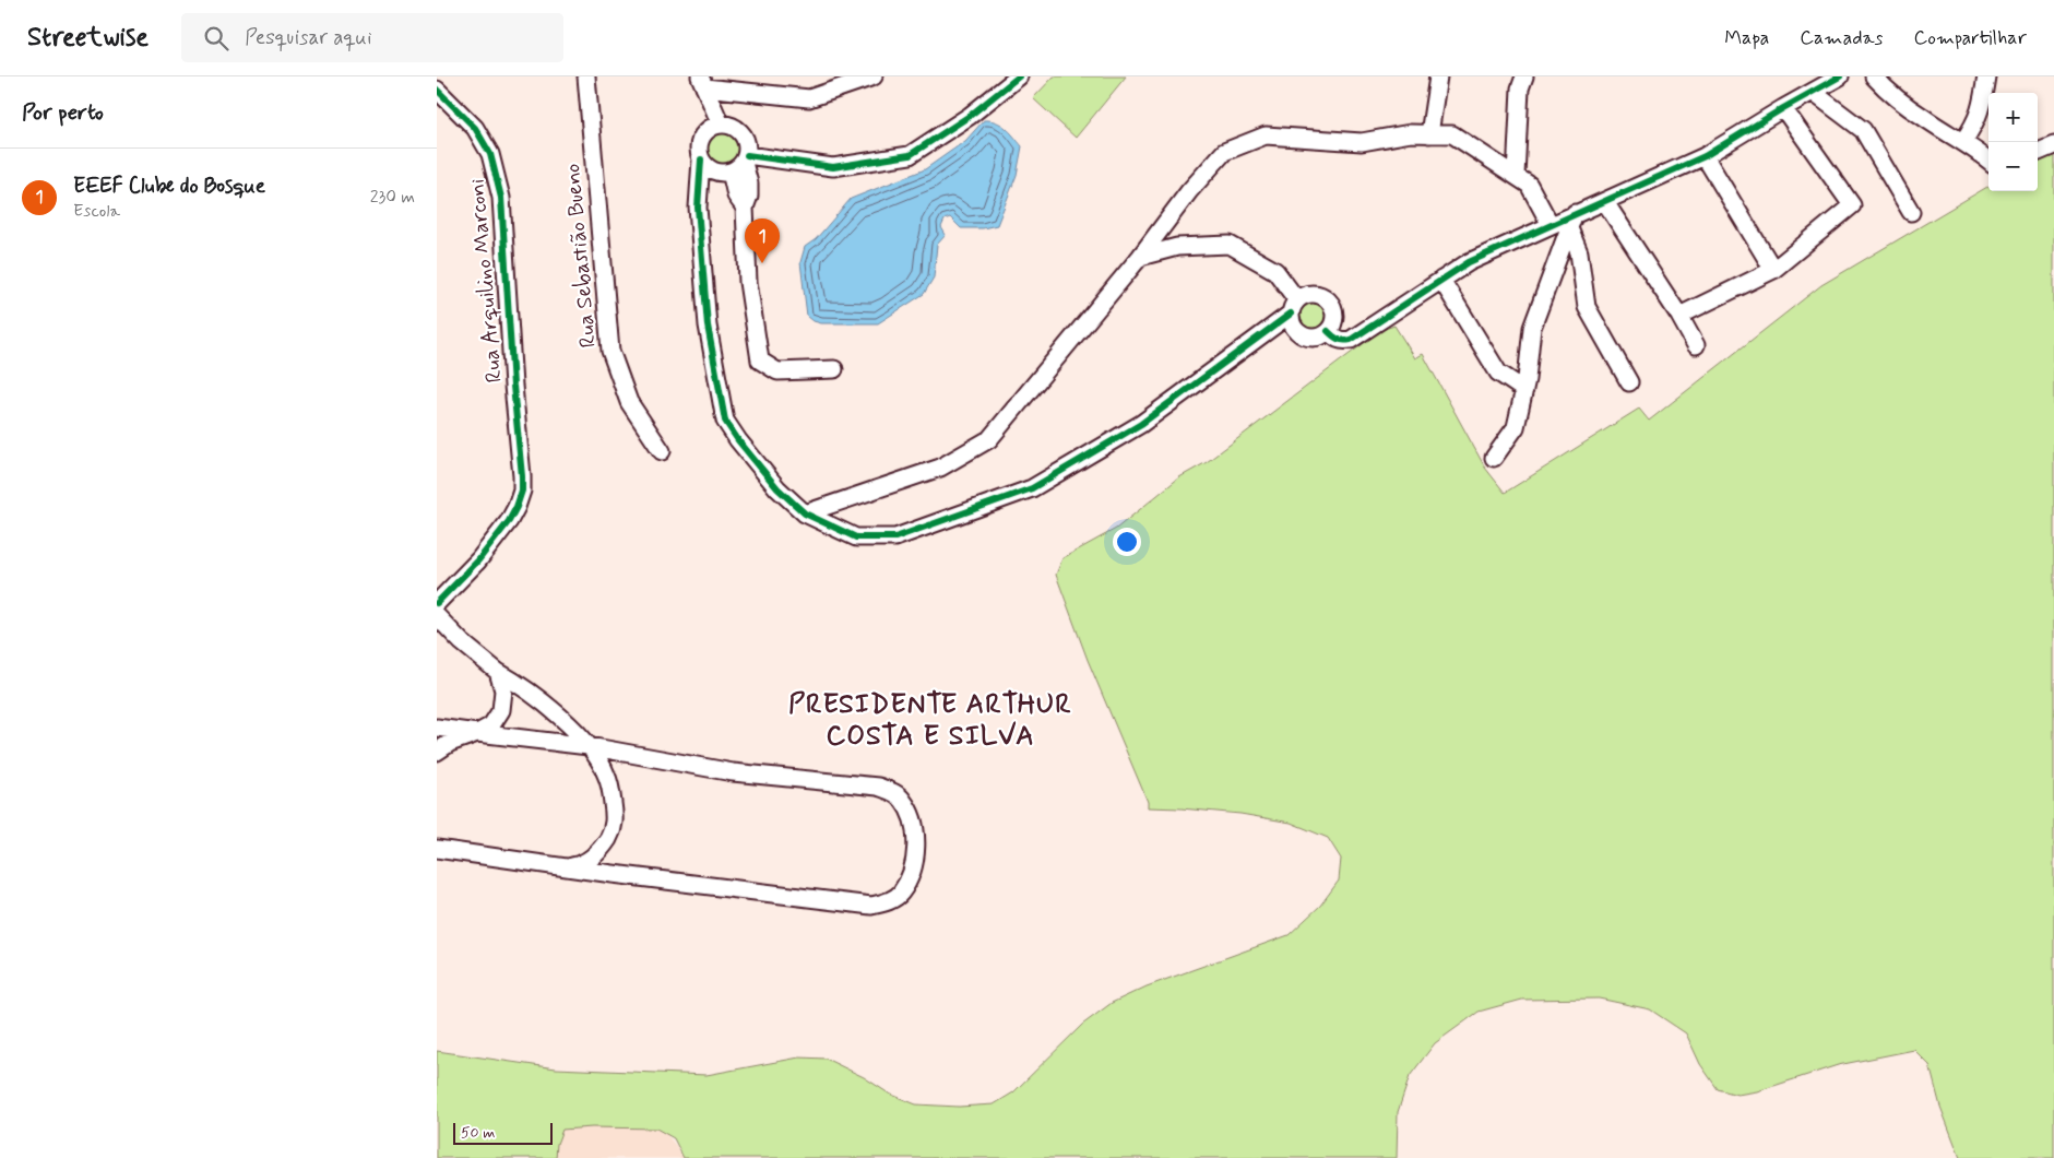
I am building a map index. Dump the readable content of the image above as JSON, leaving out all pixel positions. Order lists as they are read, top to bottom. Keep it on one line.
{"streets":{"street":["Rua Sebastião Bueno","Rua Arquilino Marconi"]},"districts":["PRESIDENTE ARTHUR COSTA E SILVA"],"scale_bar":"50 m","page":{"header":"Streetwise","search":"Pesquisar aqui","nav":["Mapa","Camadas","Compartilhar"],"heading":"Por perto","map_buttons":["+","−"],"list":[{"mark":"1","name":"EEEF Clube do Bosque","note":"Escola","value":"230 m"}],"pins":"1","scale":"50 m"}}
